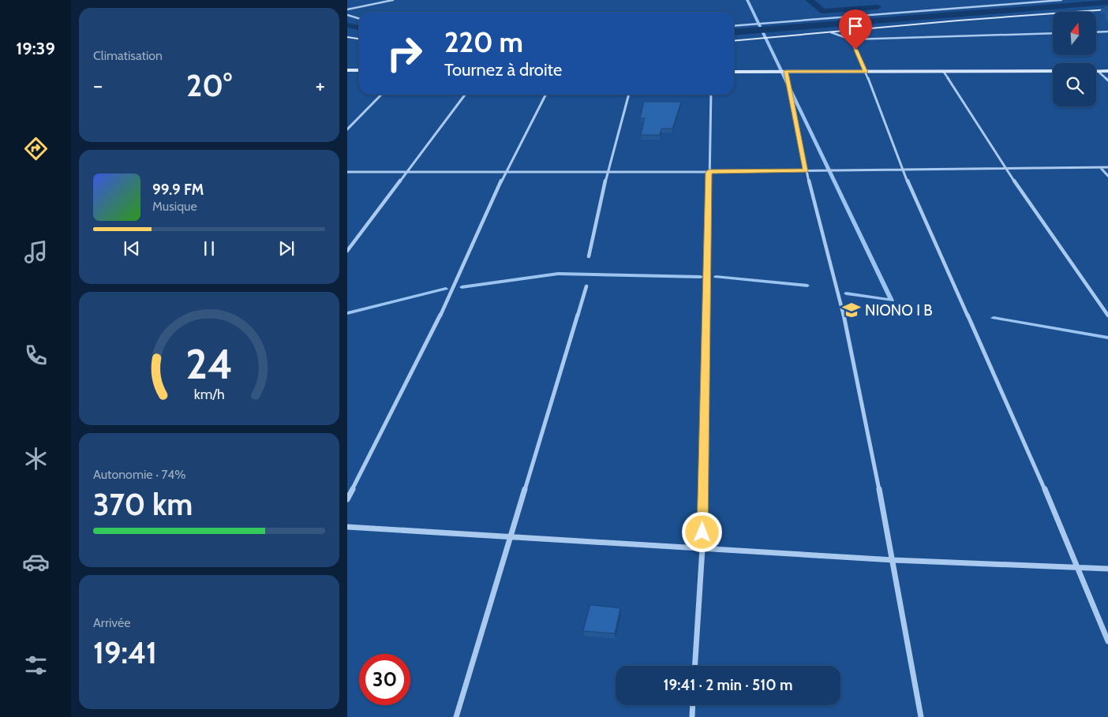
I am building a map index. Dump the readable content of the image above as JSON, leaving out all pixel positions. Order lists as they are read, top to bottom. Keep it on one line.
{"places":{"school or university":["NIONO I B"]},"north":"top","page":{"tabs":"19:39","tile":["Climatisation",["Autonomie · 74%","370 km"],["Arrivée","19:41"]],"turn":["220 m","Tournez à droite"],"heat":["−","20°","+"],"song":["99.9 FM","Musique"],"limit":"30","trip":"19:41 · 2 min · 510 m","gauge":["24","km/h"]}}
